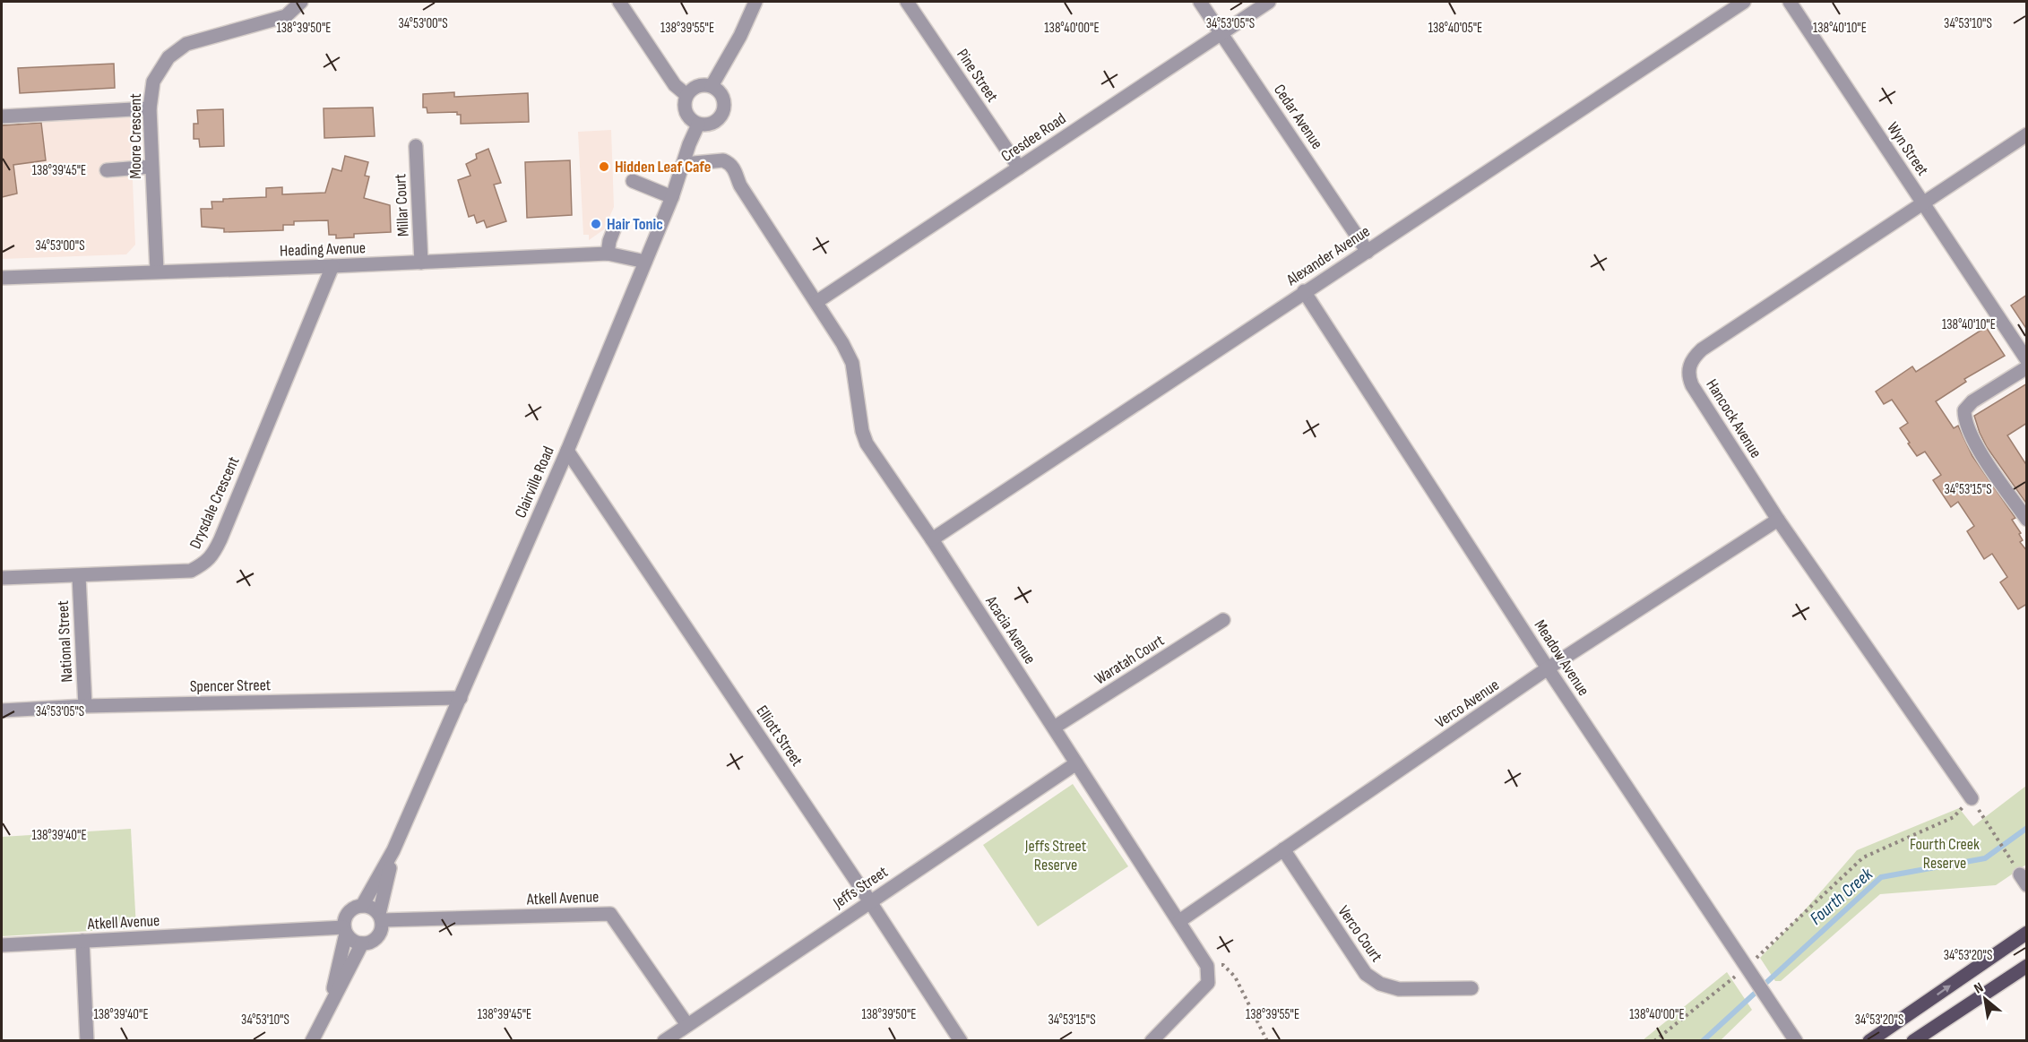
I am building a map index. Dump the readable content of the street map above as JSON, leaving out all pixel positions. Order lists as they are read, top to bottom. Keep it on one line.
{"streets":{"street":["Pine Street","Cedar Avenue","Moore Crescent","Cresdee Road","Wyn Street","Millar Court","Heading Avenue","Alexander Avenue","Hancock Avenue","Clairville Road","Drysdale Crescent","Acacia Avenue","National Street","Meadow Avenue","Waratah Court","Spencer Street","Verco Avenue","Elliott Street","Jeffs Street","Atkell Avenue","Verco Court"]},"crossings":[["Pine Street","Cresdee Road"],["Cedar Avenue","Cresdee Road"],["Cedar Avenue","Alexander Avenue"],["Moore Crescent","Heading Avenue"],["Cresdee Road","Acacia Avenue"],["Wyn Street","Hancock Avenue"],["Millar Court","Heading Avenue"],["Heading Avenue","Clairville Road"],["Heading Avenue","Drysdale Crescent"],["Alexander Avenue","Acacia Avenue"],["Alexander Avenue","Meadow Avenue"],["Hancock Avenue","Verco Avenue"],["Clairville Road","Acacia Avenue"],["Clairville Road","Spencer Street"],["Clairville Road","Elliott Street"],["Clairville Road","Atkell Avenue"],["Drysdale Crescent","National Street"],["Acacia Avenue","Waratah Court"],["Acacia Avenue","Verco Avenue"],["Acacia Avenue","Jeffs Street"],["National Street","Spencer Street"],["Meadow Avenue","Verco Avenue"],["Verco Avenue","Verco Court"],["Elliott Street","Jeffs Street"],["Jeffs Street","Atkell Avenue"]],"water":["Fourth Creek"],"parks":["Fourth Creek Reserve","Jeffs Street Reserve"],"places":["Hidden Leaf Cafe","Hair Tonic"],"north":"top left","coordinates":["34°53'00\"S","34°53'05\"S","34°53'10\"S","138°39'50\"E","138°39'55\"E","138°40'00\"E","138°40'05\"E","138°40'10\"E","138°39'45\"E","34°53'15\"S","138°39'40\"E","34°53'20\"S"]}
